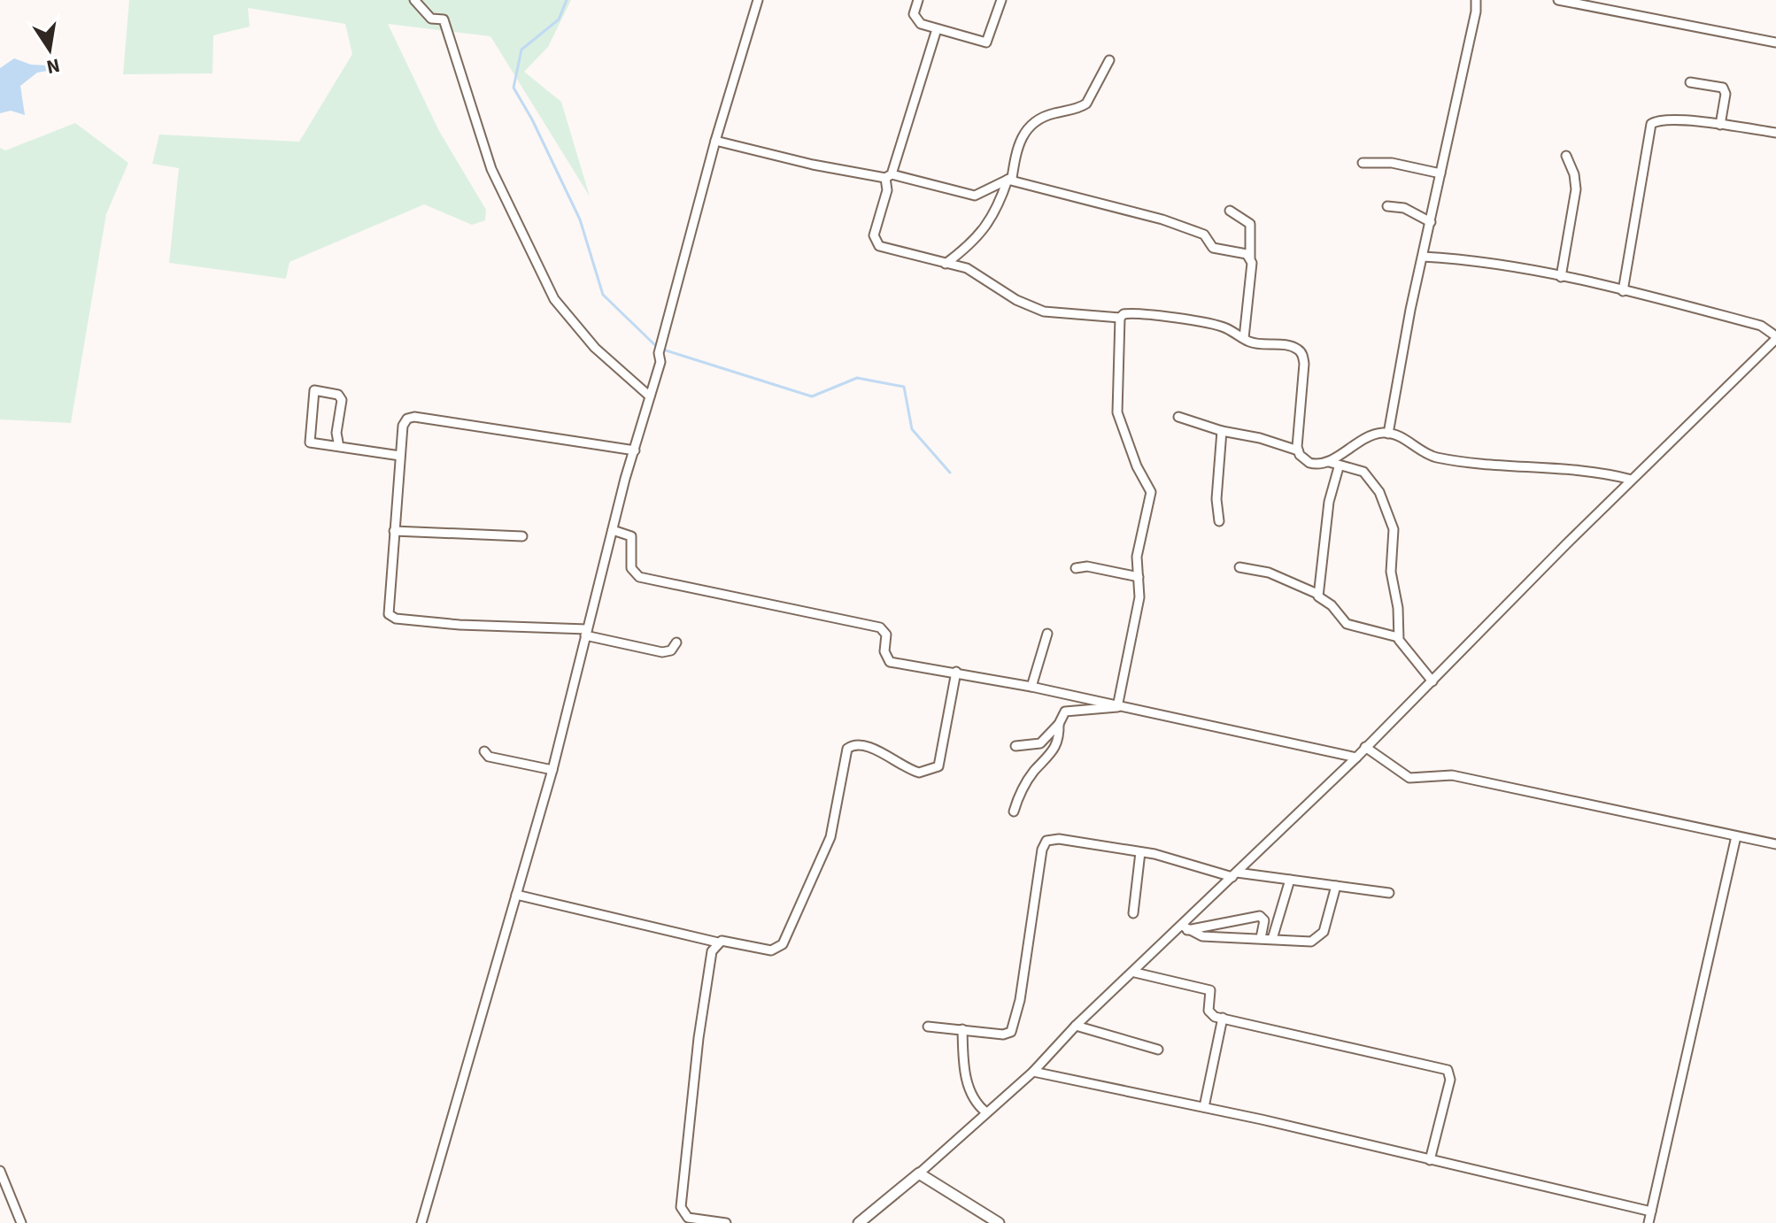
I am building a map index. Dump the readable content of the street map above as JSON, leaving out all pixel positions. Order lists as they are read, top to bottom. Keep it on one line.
{"north":"bottom"}
